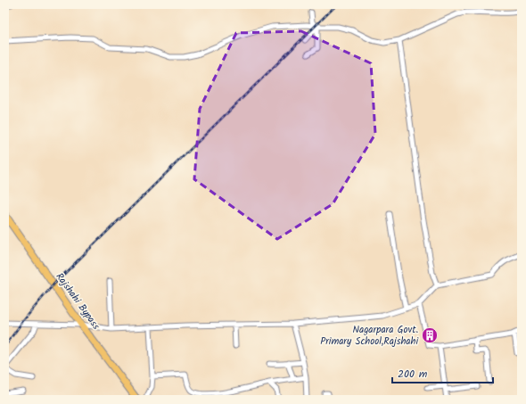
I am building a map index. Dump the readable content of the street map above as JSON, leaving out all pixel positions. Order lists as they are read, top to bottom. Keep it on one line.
{"streets":{"highway":["Rajshahi Bypass"]},"places":{"building":["Nagarpara Govt. Primary School,Rajshahi"]},"scale_bar":"200 m"}
